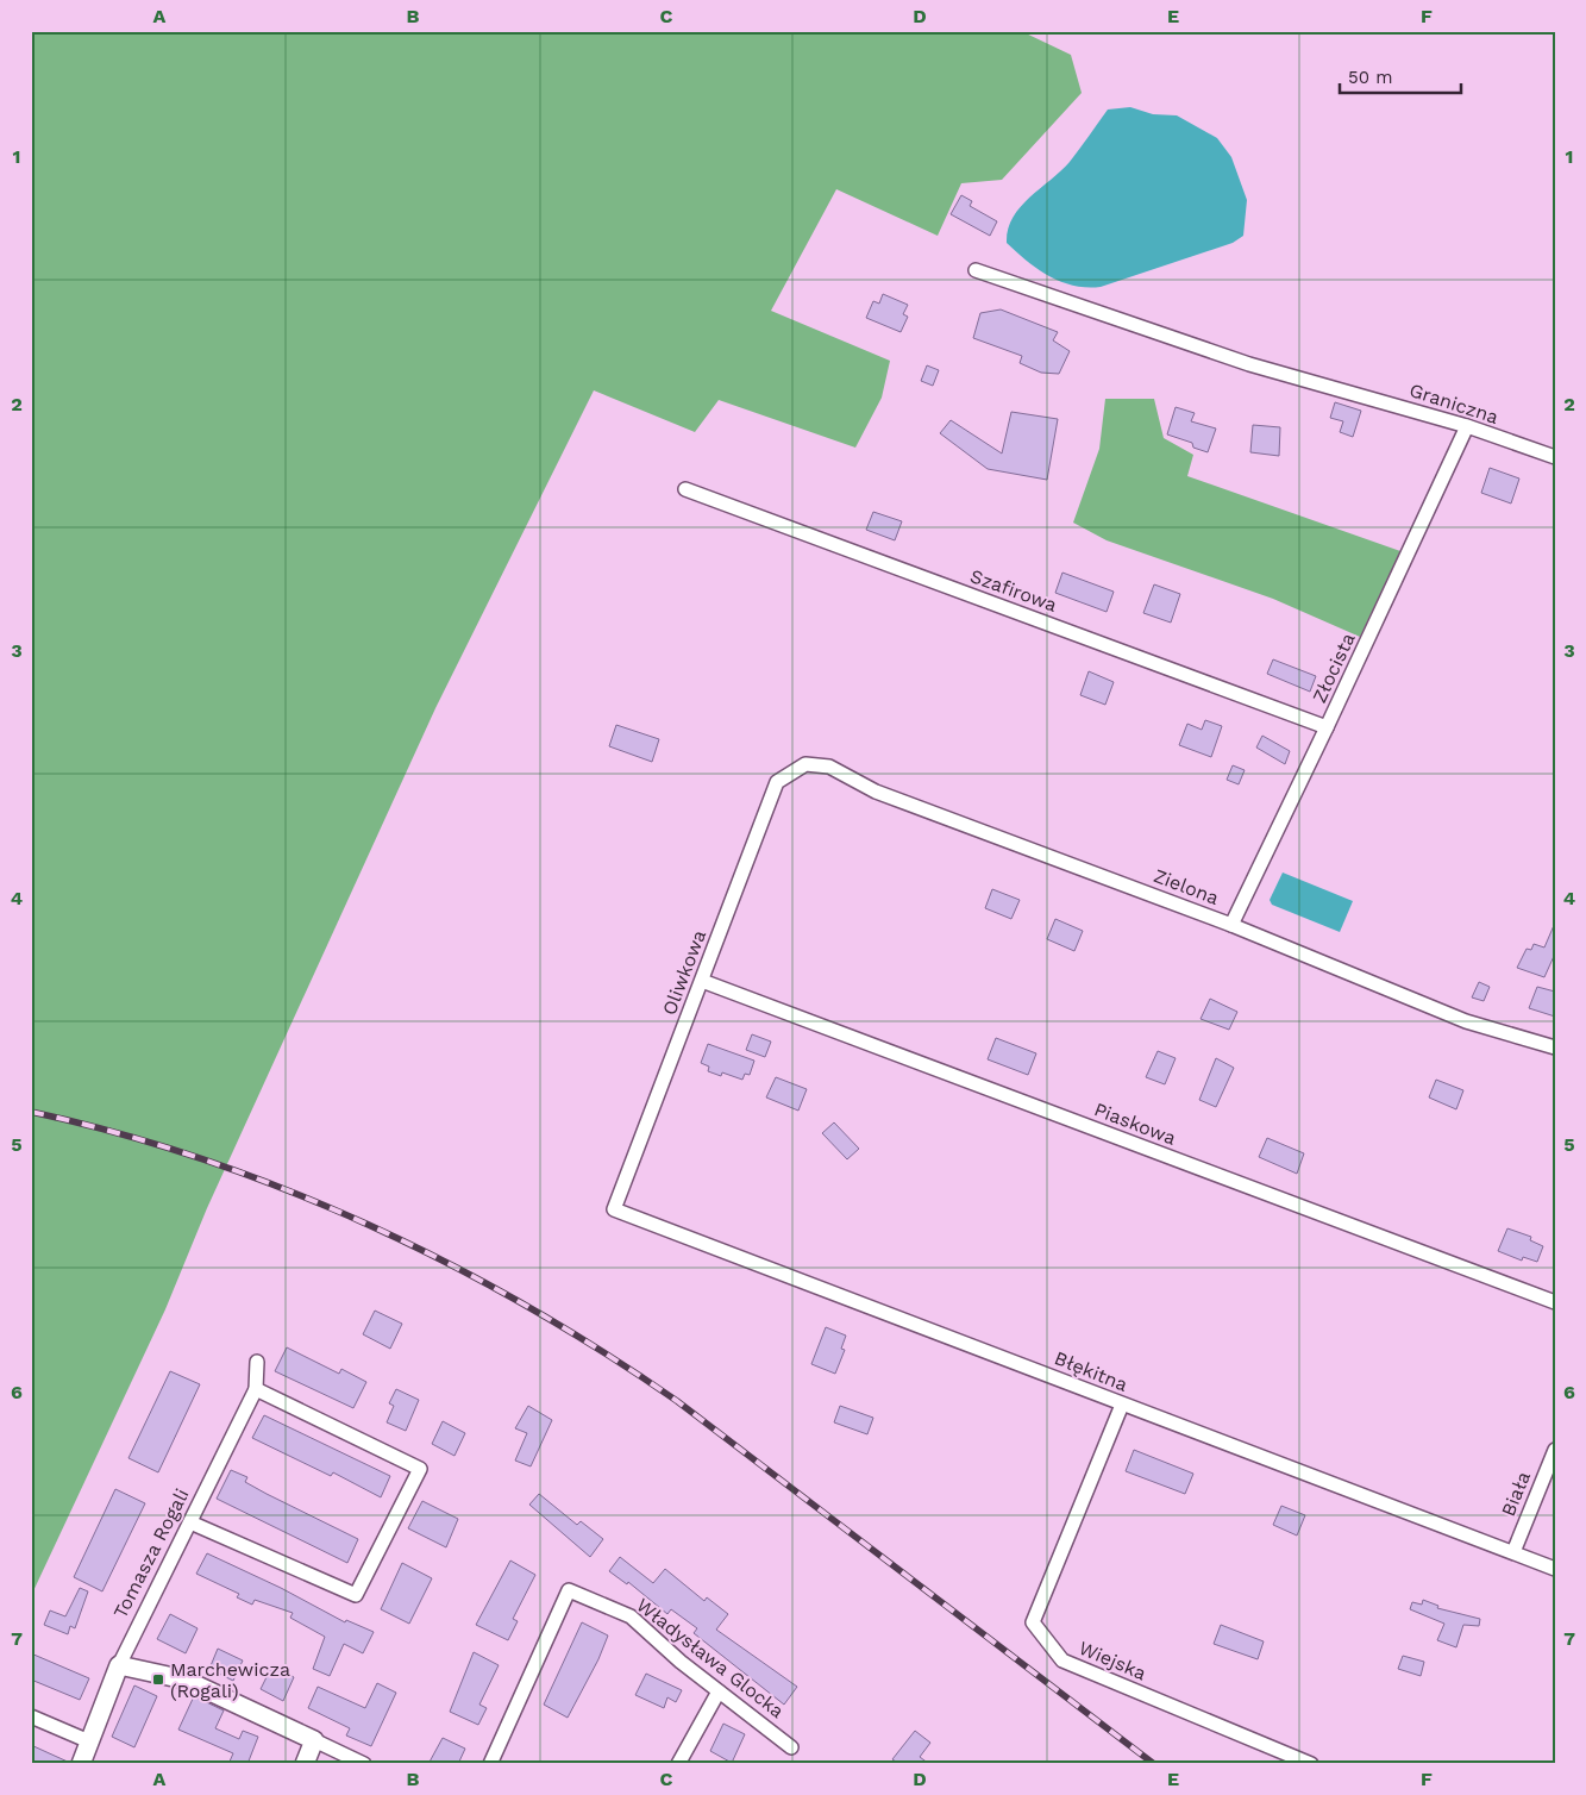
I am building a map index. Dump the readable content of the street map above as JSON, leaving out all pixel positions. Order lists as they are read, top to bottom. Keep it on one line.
{"streets":{"street":["Graniczna","Szafirowa","Złocista","Zielona","Oliwkowa","Piaskowa","Błękitna","Biała","Tomasza Rogali","Władysława Glocka","Wiejska"]},"crossings":[["Graniczna","Złocista"],["Szafirowa","Złocista"],["Złocista","Zielona"],["Zielona","Oliwkowa"],["Oliwkowa","Piaskowa"],["Oliwkowa","Błękitna"],["Błękitna","Biała"],["Błękitna","Wiejska"]],"places":{"transit":["Marchewicza (Rogali)"]},"scale_bar":"50 m","grid":{"columns":["A","B","C","D","E","F"],"rows":["1","2","3","4","5","6","7"]}}
